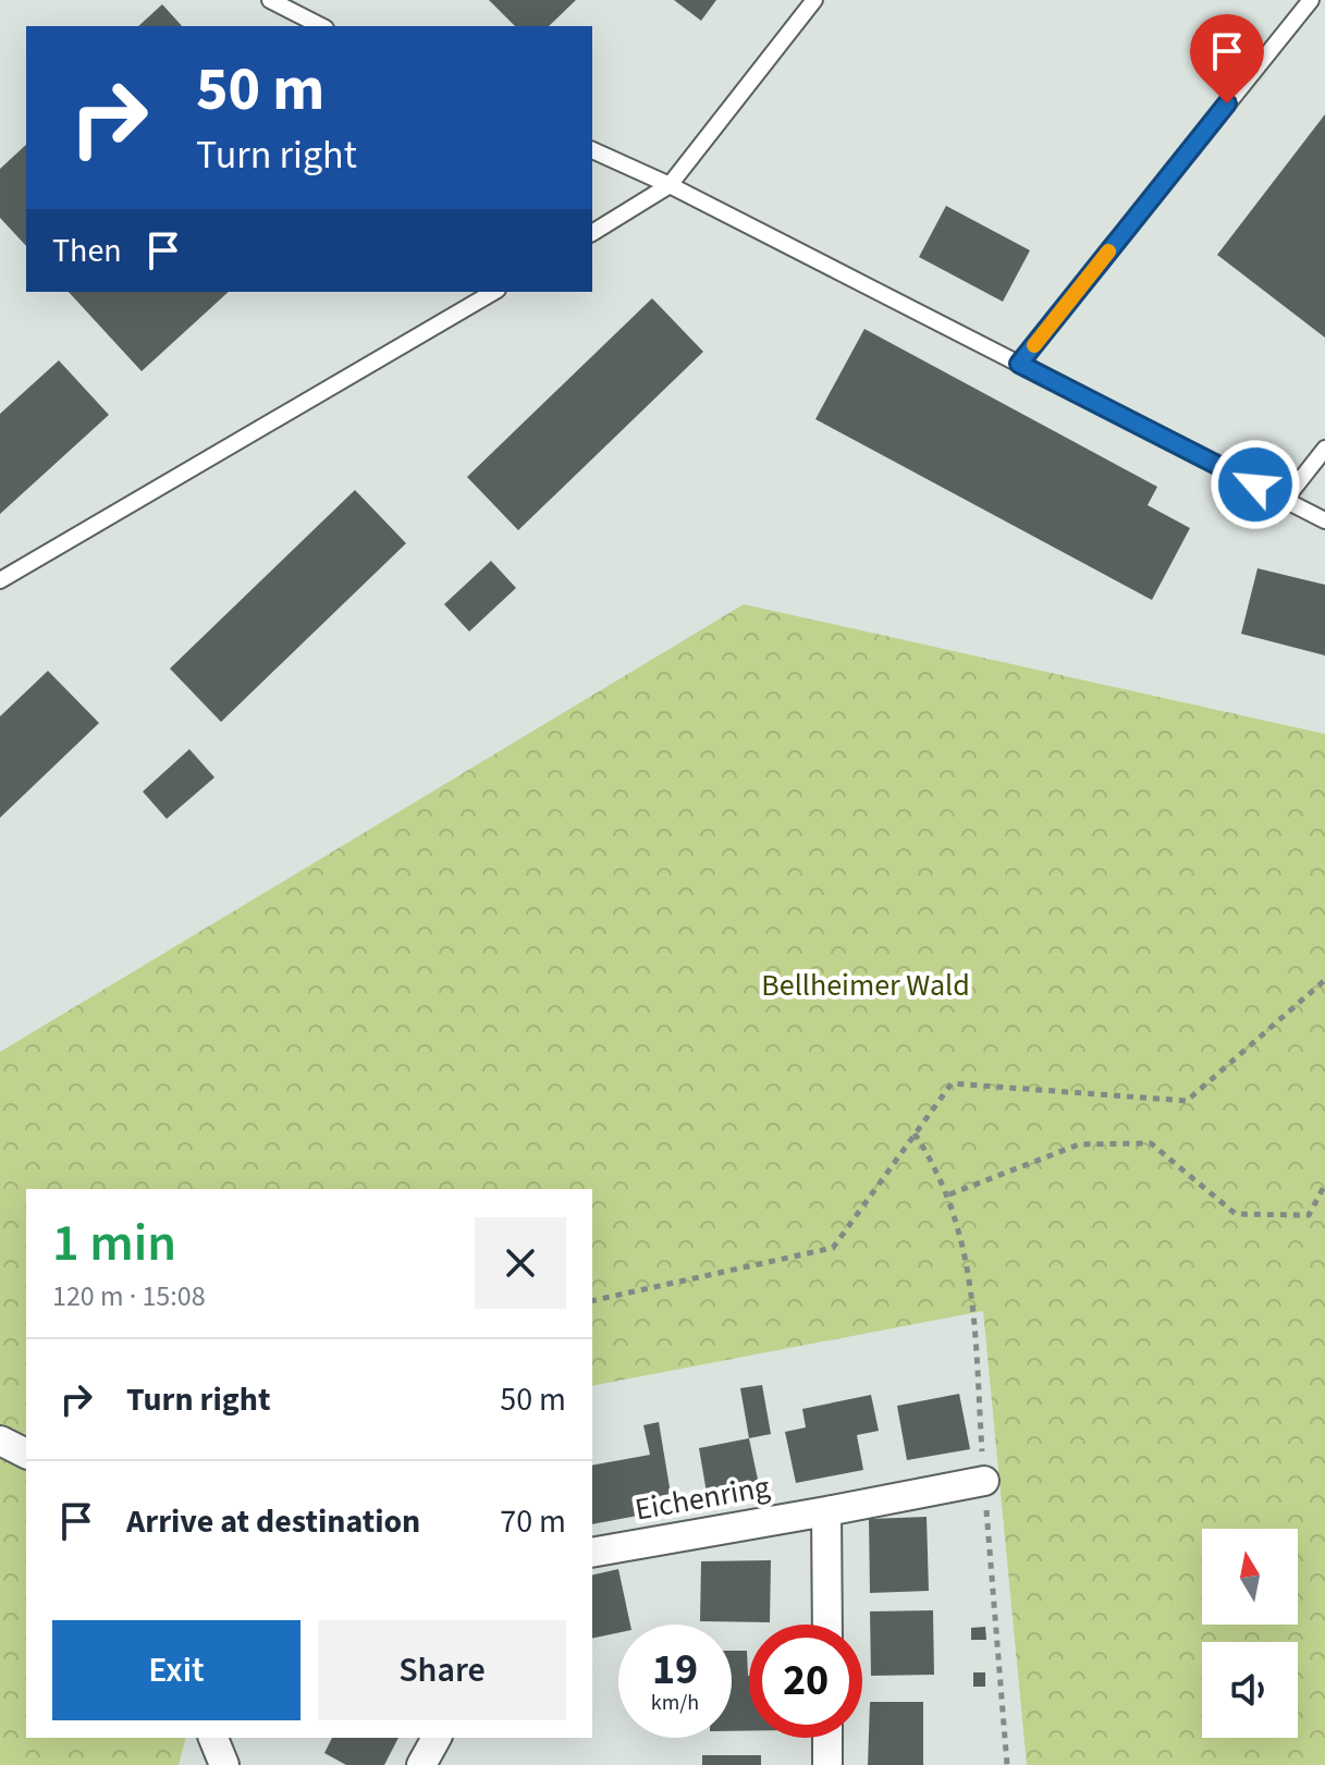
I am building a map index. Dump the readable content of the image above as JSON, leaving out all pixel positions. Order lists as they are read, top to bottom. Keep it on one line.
{"streets":{"street":["Eichenring"]},"parks":["Bellheimer Wald"],"north":"top","page":{"turn":["50 m","Turn right"],"then":"Then","heading":["1 min","120 m · 15:08"],"list":[{"name":"Turn right","value":"50 m"},{"name":"Arrive at destination","value":"70 m"}],"buttons":["Exit","Share"],"speed":"19 km/h","limit":"20"}}
